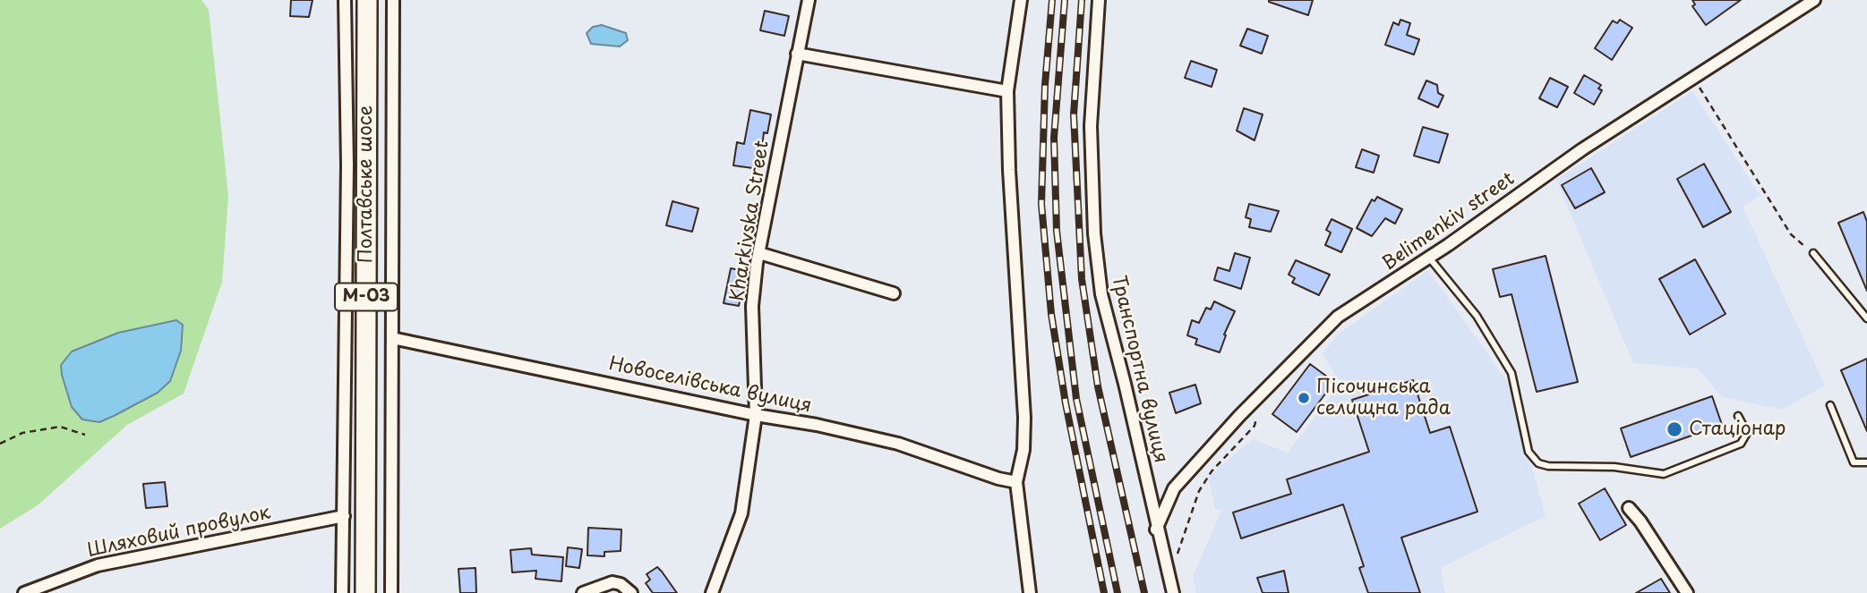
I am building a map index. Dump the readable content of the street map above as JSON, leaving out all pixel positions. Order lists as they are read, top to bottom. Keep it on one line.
{"streets":{"highway":["Полтавське шосе","М-03"],"street":["Kharkivska Street","Belimenkiv street","Транспортна вулиця","Новоселівська вулиця","Шляховий провулок"]},"crossings":[["Kharkivska Street","Новоселівська вулиця"],["Belimenkiv street","Транспортна вулиця"]],"places":["Пісочинська селищна рада","Стаціонар"]}
